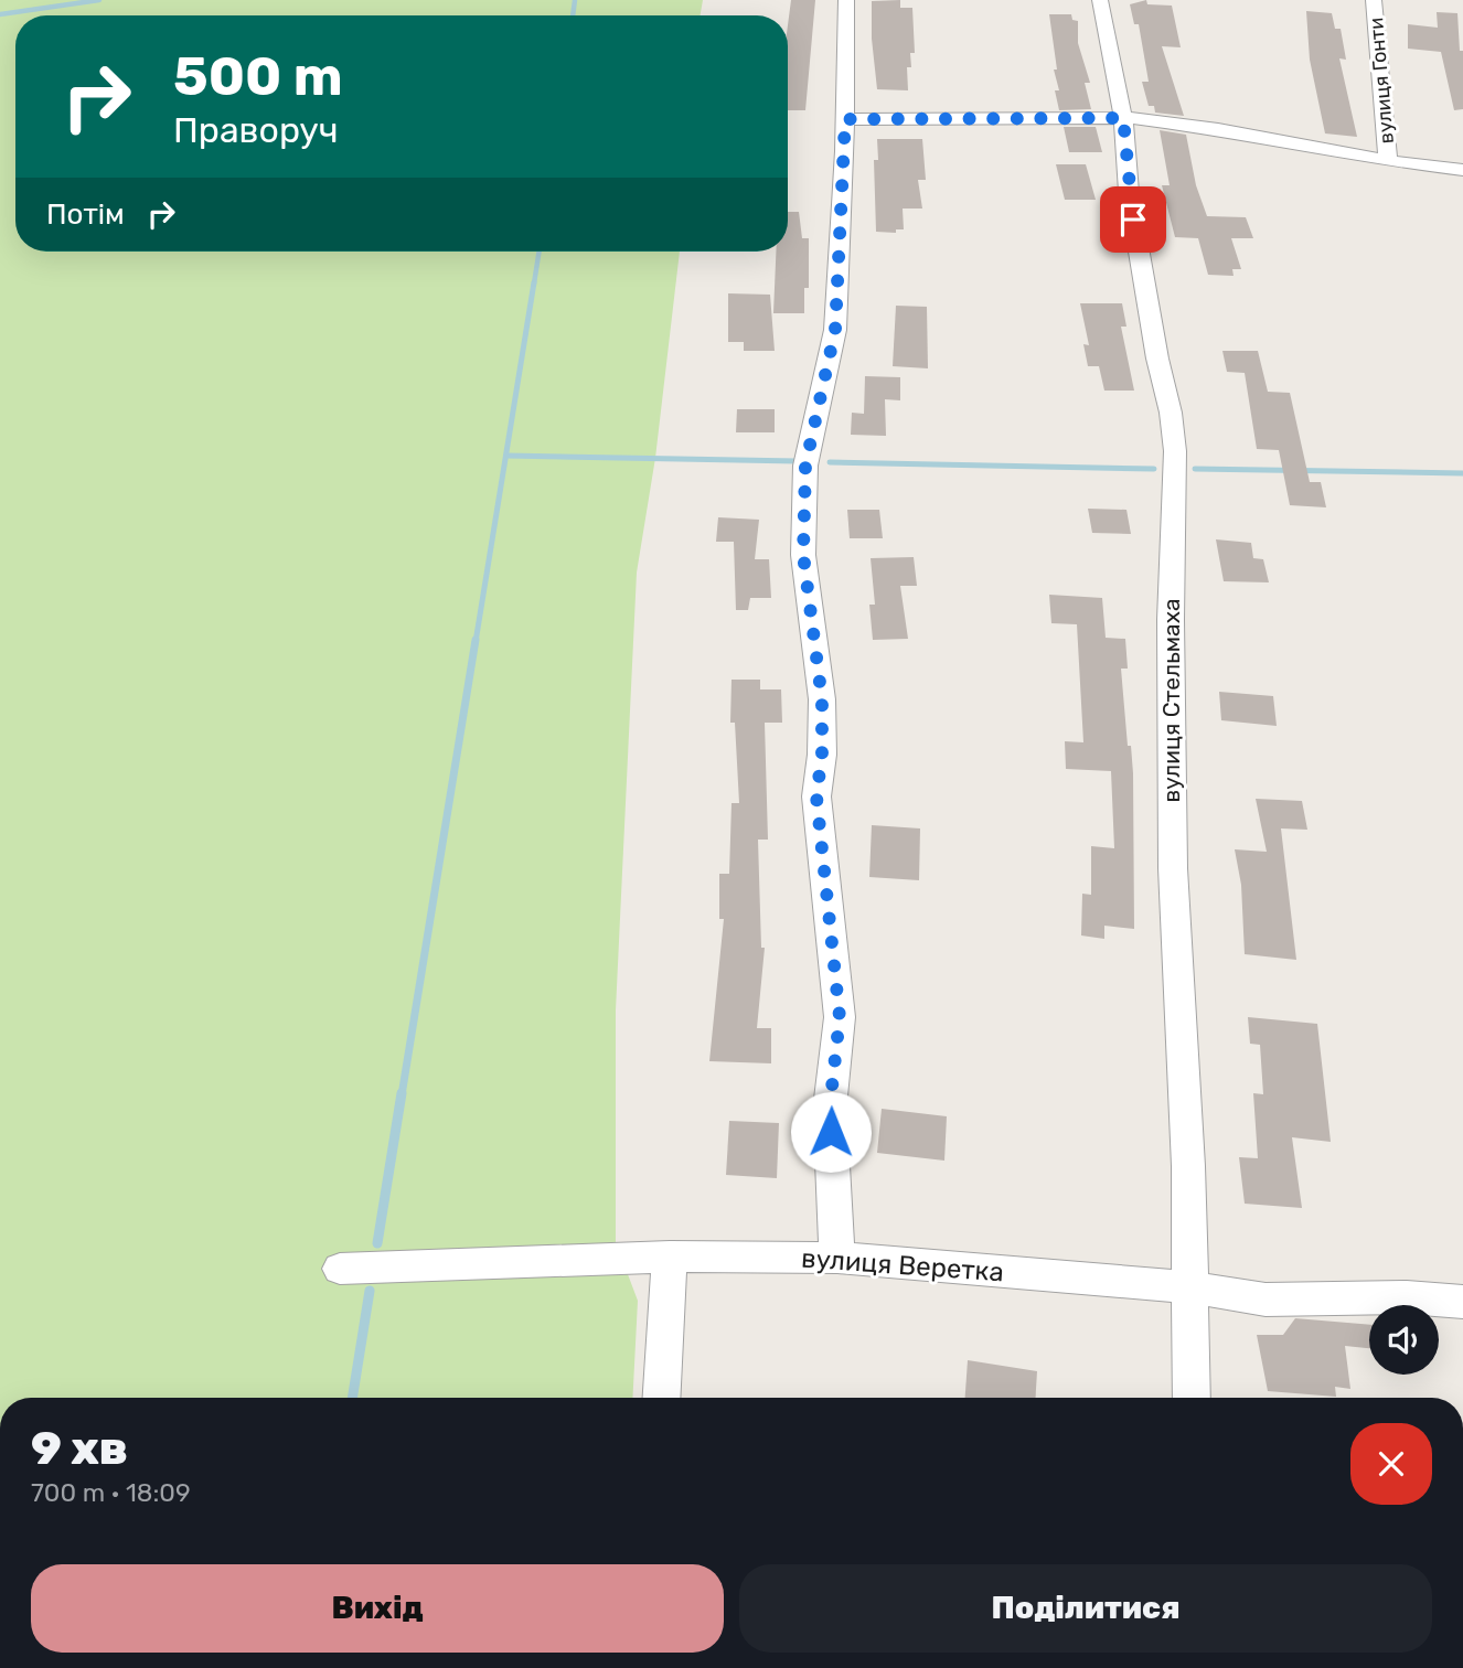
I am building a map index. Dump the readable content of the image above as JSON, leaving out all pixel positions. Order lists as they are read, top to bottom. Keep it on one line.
{"streets":{"street":["вулиця Гонти","вулиця Стельмаха","вулиця Веретка"]},"crossings":[["вулиця Стельмаха","вулиця Веретка"]],"page":{"turn":["500 m","Праворуч"],"then":"Потім","heading":["9 хв","700 m · 18:09"],"buttons":["Вихід","Поділитися"]}}
